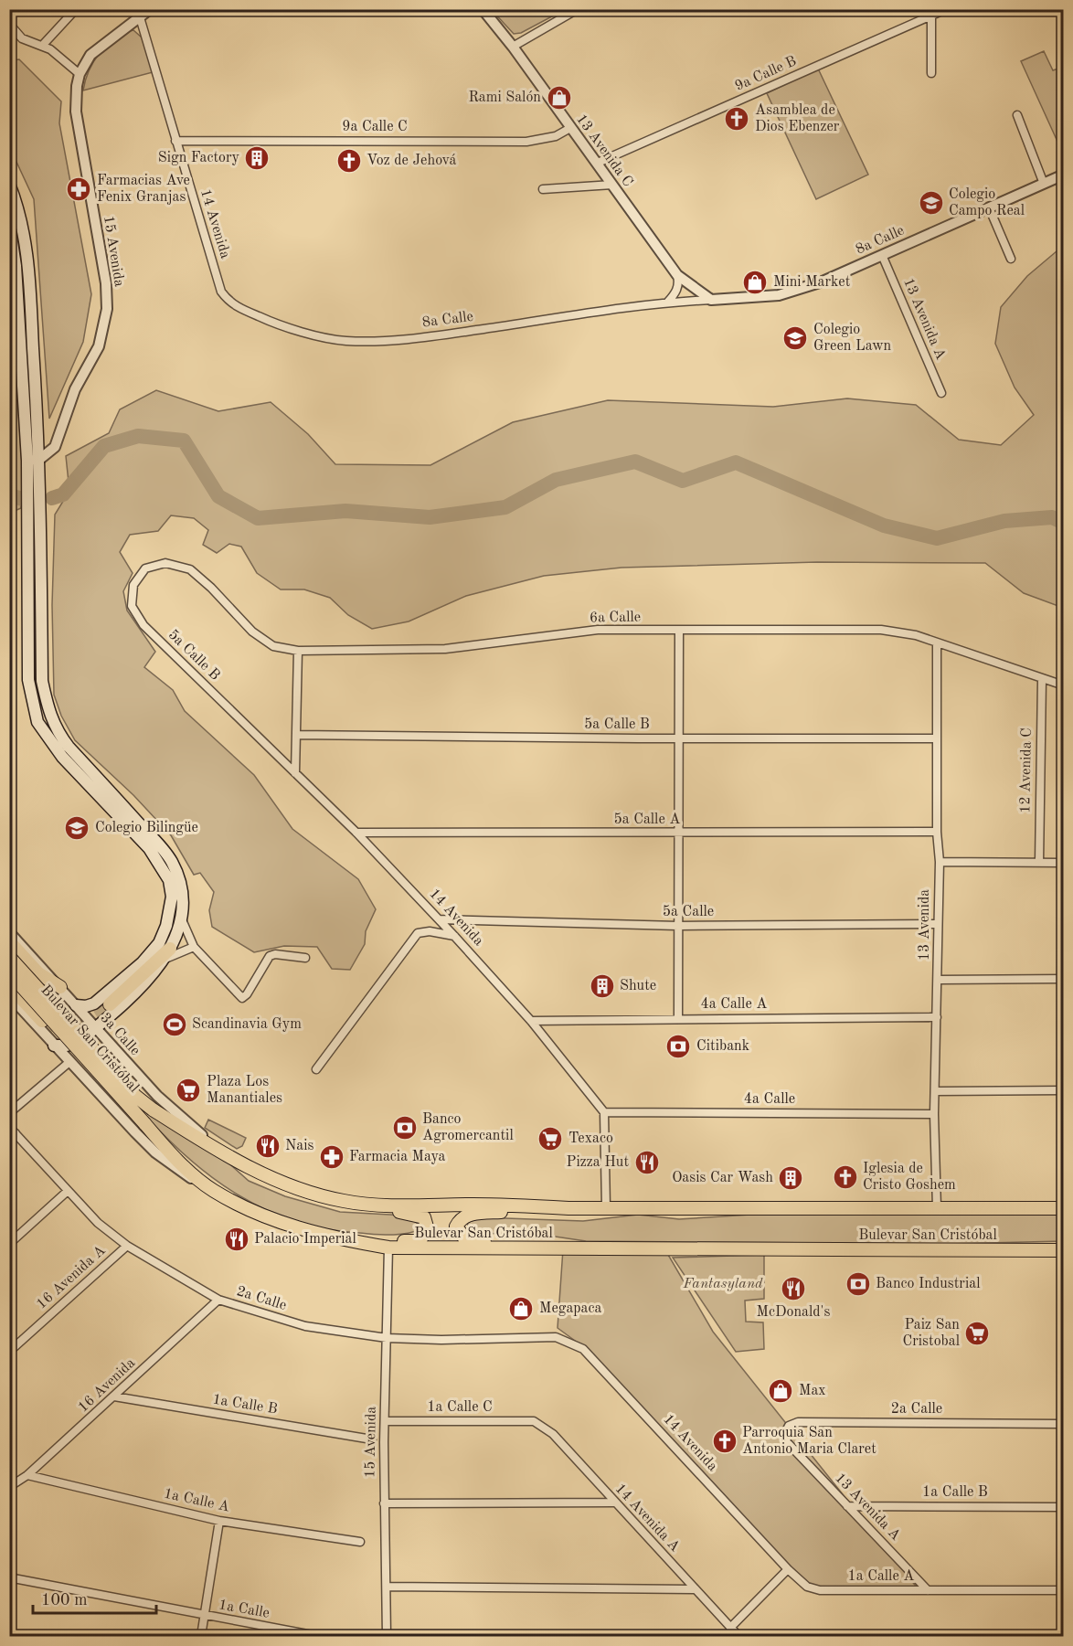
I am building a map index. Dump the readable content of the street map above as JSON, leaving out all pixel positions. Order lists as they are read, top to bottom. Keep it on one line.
{"streets":{"main road":["Bulevar San Cristóbal"],"street":["9a Calle B","9a Calle C","13 Avenida C","14 Avenida","8a Calle","15 Avenida","13 Avenida A","6a Calle","5a Calle B","12 Avenida C","5a Calle A","5a Calle","13 Avenida","4a Calle A","3a Calle","4a Calle","16 Avenida A","2a Calle","16 Avenida","1a Calle B","1a Calle C","1a Calle A","14 Avenida A","1a Calle"]},"crossings":[["9a Calle B","13 Avenida C"],["9a Calle C","13 Avenida C"],["9a Calle C","14 Avenida"],["13 Avenida C","8a Calle"],["14 Avenida","8a Calle"],["14 Avenida","5a Calle B"],["14 Avenida","5a Calle A"],["14 Avenida","5a Calle"],["14 Avenida","4a Calle A"],["14 Avenida","4a Calle"],["14 Avenida","2a Calle"],["14 Avenida","1a Calle A"],["8a Calle","13 Avenida A"],["15 Avenida","Bulevar San Cristóbal"],["15 Avenida","2a Calle"],["15 Avenida","1a Calle C"],["13 Avenida A","2a Calle"],["13 Avenida A","1a Calle B"],["13 Avenida A","1a Calle A"],["6a Calle","5a Calle B"],["6a Calle","12 Avenida C"],["6a Calle","13 Avenida"],["5a Calle B","13 Avenida"],["5a Calle A","13 Avenida"],["5a Calle","13 Avenida"],["13 Avenida","4a Calle A"],["13 Avenida","Bulevar San Cristóbal"],["13 Avenida","4a Calle"],["3a Calle","Bulevar San Cristóbal"],["16 Avenida A","2a Calle"],["2a Calle","16 Avenida"],["16 Avenida","1a Calle B"],["16 Avenida","1a Calle A"],["1a Calle C","14 Avenida A"]],"parks":["Fantasyland"],"places":{"shop":["Rami Salón","Mini Market","Megapaca","Max"],"church":["Asamblea de Dios Ebenzer","Voz de Jehová","Iglesia de Cristo Goshem","Parroquia San Antonio Maria Claret"],"building":["Sign Factory","Shute","Oasis Car Wash"],"pharmacy":["Farmacias Ave Fenix Granjas","Farmacia Maya"],"school or university":["Colegio Campo Real","Colegio Green Lawn","Colegio Bilingüe"],"sports":["Scandinavia Gym"],"bank":["Citibank","Banco Agromercantil","Banco Industrial"],"supermarket":["Plaza Los Manantiales","Texaco","Paiz San Cristobal"],"restaurant":["Nais","Pizza Hut","Palacio Imperial","McDonald's"]},"scale_bar":"100 m"}
